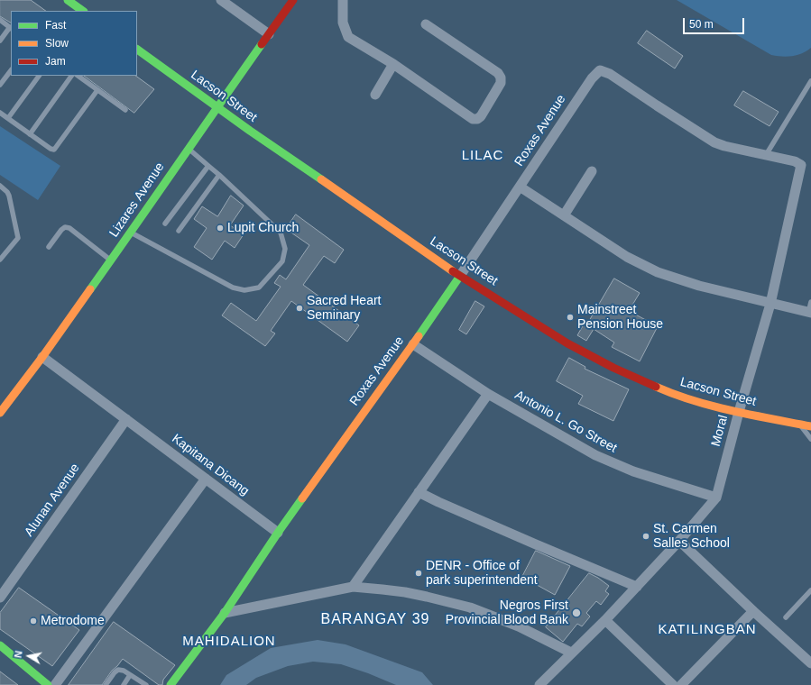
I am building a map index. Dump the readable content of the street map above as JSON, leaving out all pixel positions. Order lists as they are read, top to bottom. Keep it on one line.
{"streets":{"street":["Lacson Street","Roxas Avenue","Lizares Avenue","Antonio L. Go Street","Moral","Kapitana Dicang","Alunan Avenue"]},"crossings":[["Lacson Street","Roxas Avenue"],["Lacson Street","Lizares Avenue"],["Lacson Street","Moral"],["Roxas Avenue","Antonio L. Go Street"],["Roxas Avenue","Moral"],["Roxas Avenue","Kapitana Dicang"],["Lizares Avenue","Kapitana Dicang"],["Antonio L. Go Street","Moral"],["Kapitana Dicang","Alunan Avenue"]],"districts":["LILAC","BARANGAY 39","KATILINGBAN","MAHIDALION"],"places":["Lupit Church","Sacred Heart Seminary","Mainstreet Pension House","St. Carmen Salles School","DENR - Office of park superintendent","Negros First Provincial Blood Bank","Metrodome"],"legend":["Fast","Slow","Jam"],"scale_bar":"50 m","north":"left"}
